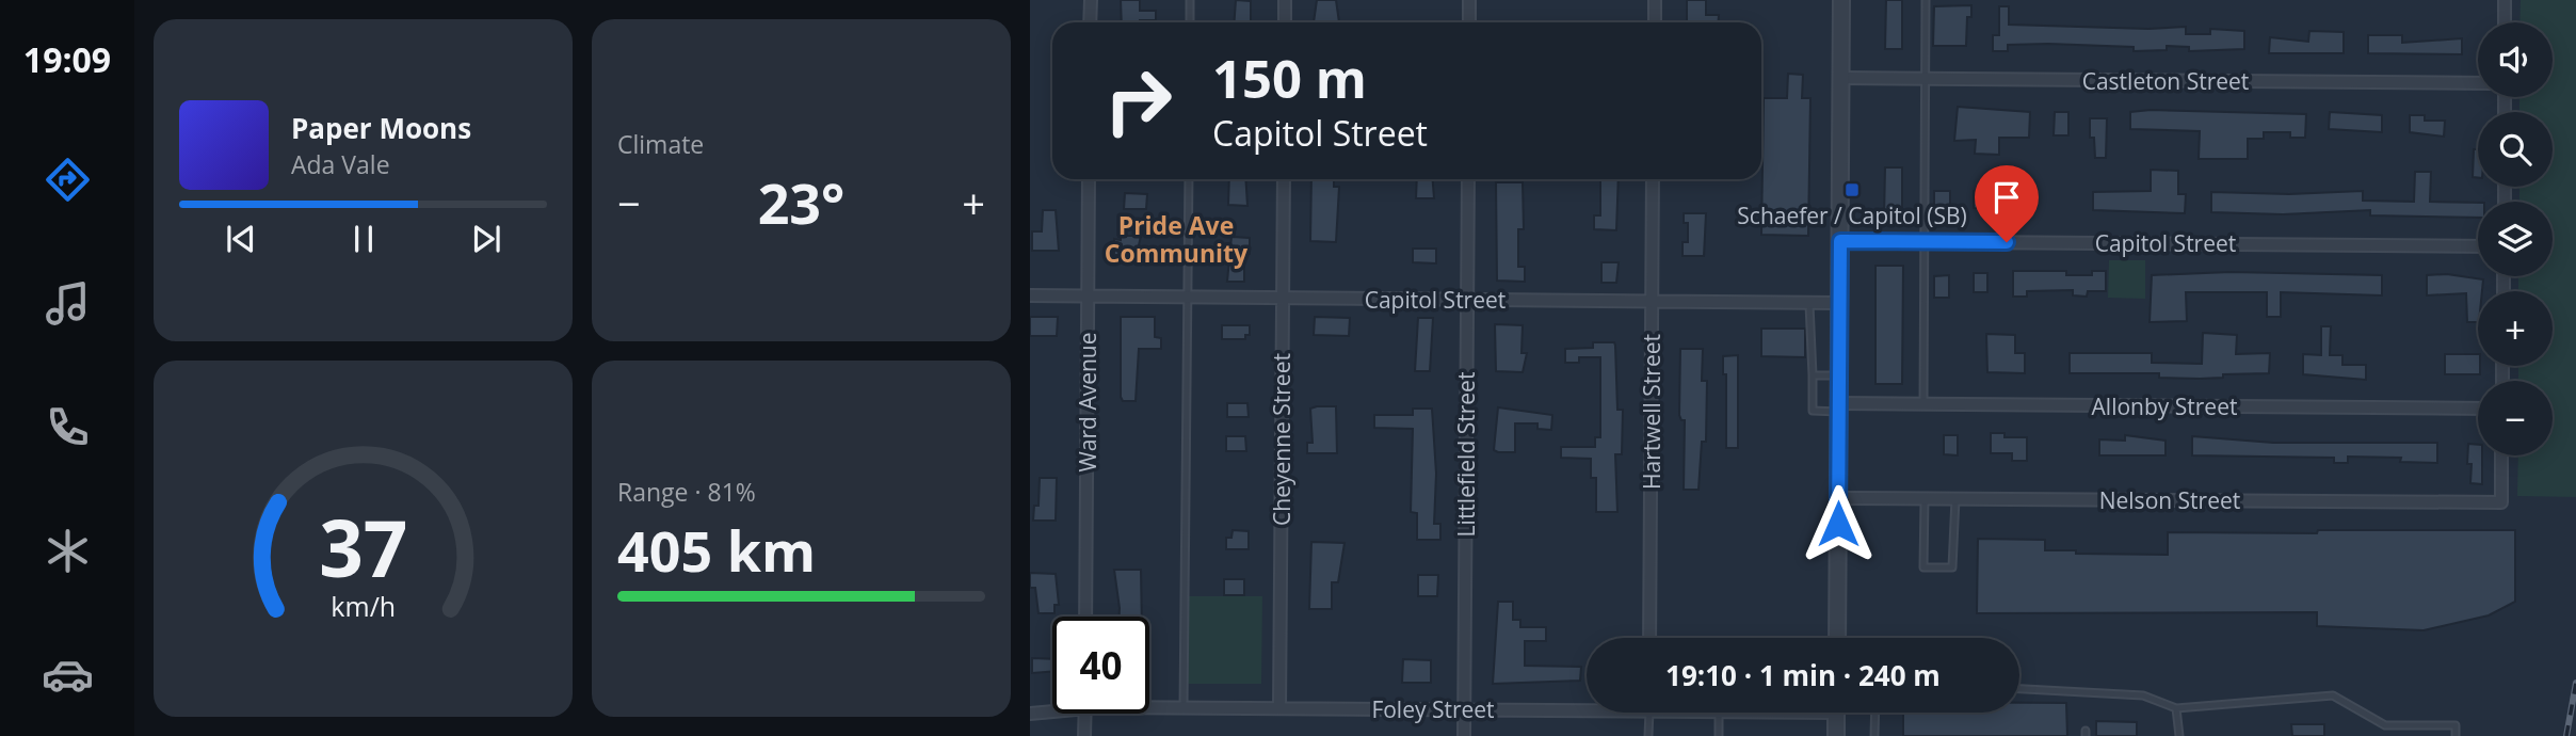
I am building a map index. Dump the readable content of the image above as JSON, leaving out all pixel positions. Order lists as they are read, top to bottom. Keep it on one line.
{"streets":{"street":["Castleton Street","Capitol Street","Ward Avenue","Allonby Street","Hartwell Street","Cheyenne Street","Littlefield Street","Nelson Street","Foley Street"]},"crossings":[["Capitol Street","Ward Avenue"],["Capitol Street","Hartwell Street"],["Capitol Street","Cheyenne Street"],["Capitol Street","Littlefield Street"],["Cheyenne Street","Foley Street"],["Littlefield Street","Foley Street"]],"districts":["Pride Ave Community"],"places":{"transit":["Schaefer / Capitol (SB)"]},"page":{"tabs":"19:09","tile":["Climate",["Range · 81%","405 km"]],"map_buttons":["+","−"],"turn":["150 m","Capitol Street"],"song":["Paper Moons","Ada Vale"],"heat":["−","23°","+"],"limit":"40","trip":"19:10 · 1 min · 240 m","gauge":["37","km/h"]}}
